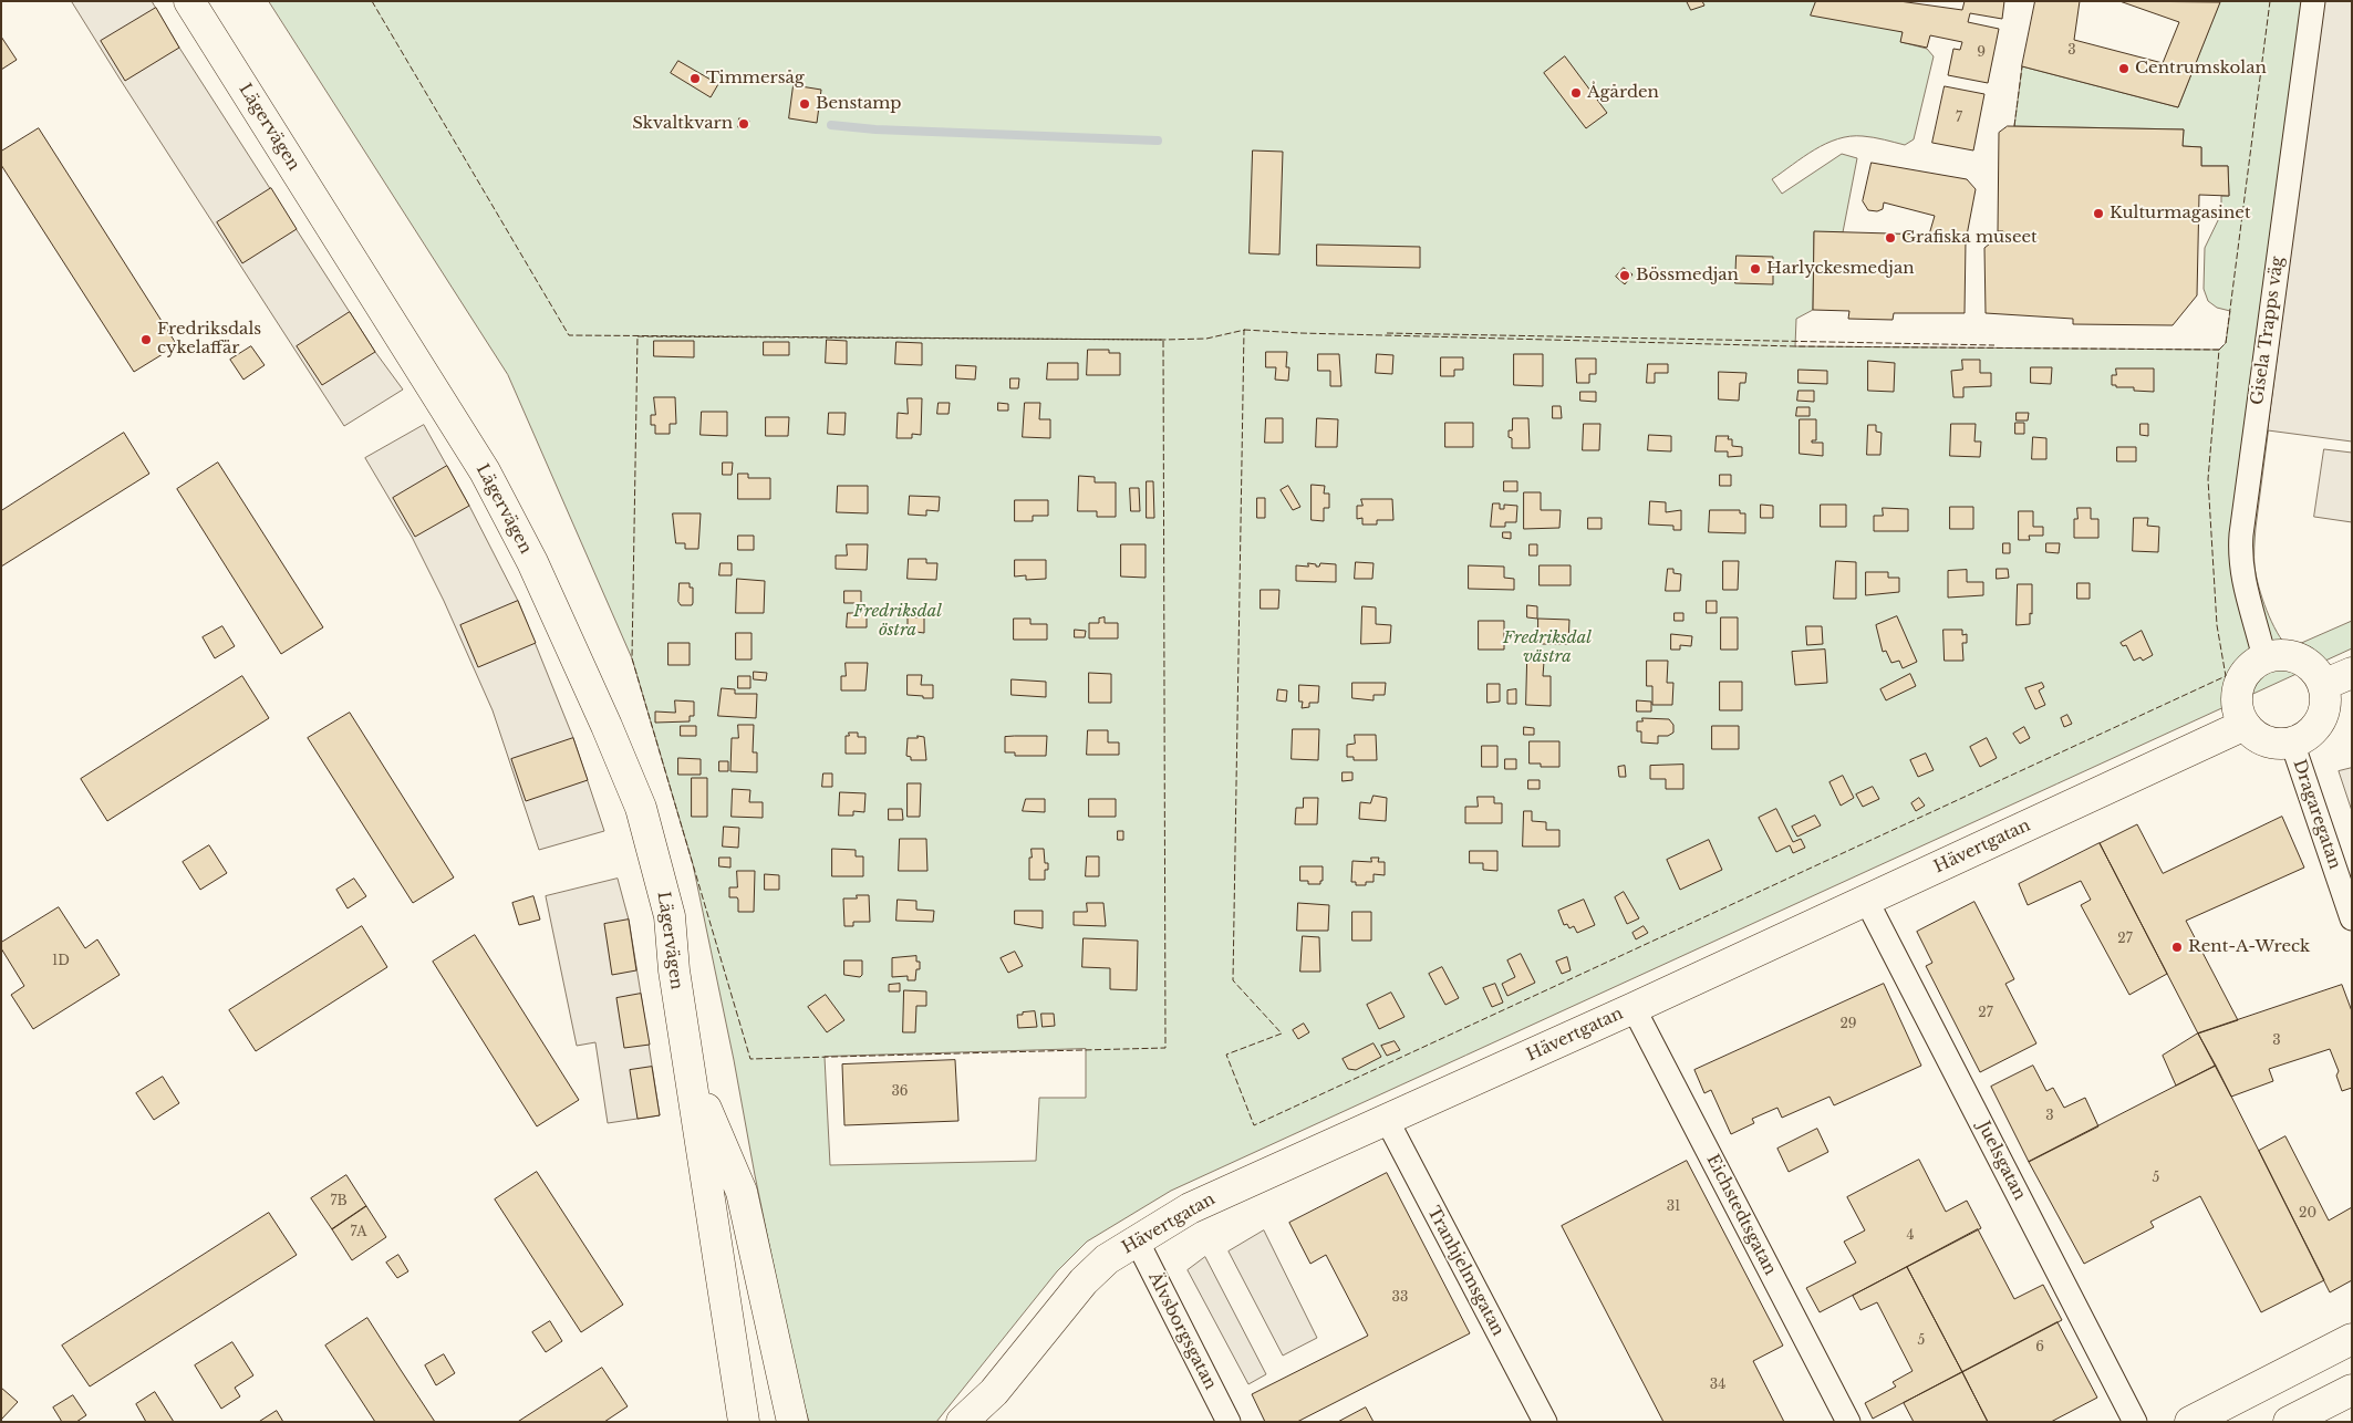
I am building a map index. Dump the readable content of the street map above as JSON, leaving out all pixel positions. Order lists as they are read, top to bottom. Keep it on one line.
{"streets":{"street":["Lägervägen","Gisela Trapps väg","Dragaregatan","Hävertgatan","Juelsgatan","Eichstedtsgatan","Tranhjelmsgatan","Älvsborgsgatan"]},"crossings":[["Gisela Trapps väg","Dragaregatan"],["Gisela Trapps väg","Hävertgatan"],["Dragaregatan","Hävertgatan"],["Hävertgatan","Juelsgatan"],["Hävertgatan","Eichstedtsgatan"],["Hävertgatan","Tranhjelmsgatan"],["Hävertgatan","Älvsborgsgatan"]],"parks":["Fredriksdal östra","Fredriksdal västra"],"places":["Centrumskolan","Timmersåg","Ågården","Benstamp","Skvaltkvarn","Kulturmagasinet","Grafiska museet","Harlyckesmedjan","Bössmedjan","Fredriksdals cykelaffär","Rent-A-Wreck"],"house_numbers":["3","9","7","27","1D","27","29","3","36","3","5","7B","31","20","7A","4","33","5","6","34"]}
